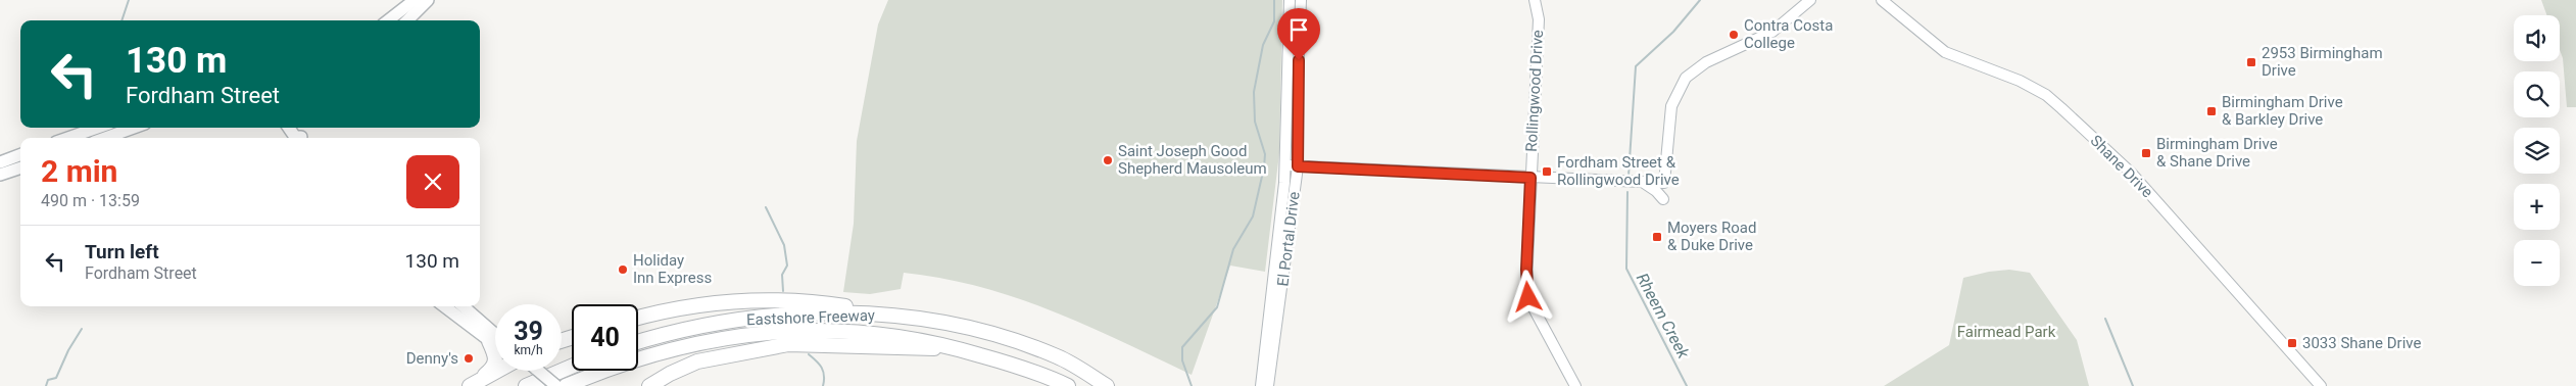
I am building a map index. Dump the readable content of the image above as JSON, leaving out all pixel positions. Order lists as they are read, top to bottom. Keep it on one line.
{"streets":{"highway":["Eastshore Freeway"],"street":["Rollingwood Drive","Shane Drive","El Portal Drive"]},"water":["Rheem Creek"],"parks":["Fairmead Park"],"places":{"other":["Contra Costa College","Saint Joseph Good Shepherd Mausoleum","Holiday Inn Express","Denny's"],"transit":["2953 Birmingham Drive","Birmingham Drive & Barkley Drive","Birmingham Drive & Shane Drive","Fordham Street & Rollingwood Drive","Moyers Road & Duke Drive","3033 Shane Drive"]},"page":{"map_buttons":["+","−"],"turn":["130 m","Fordham Street"],"heading":["2 min","490 m · 13:59"],"list":[{"name":"Turn left","note":"Fordham Street","value":"130 m"}],"speed":"39 km/h","limit":"40"}}
